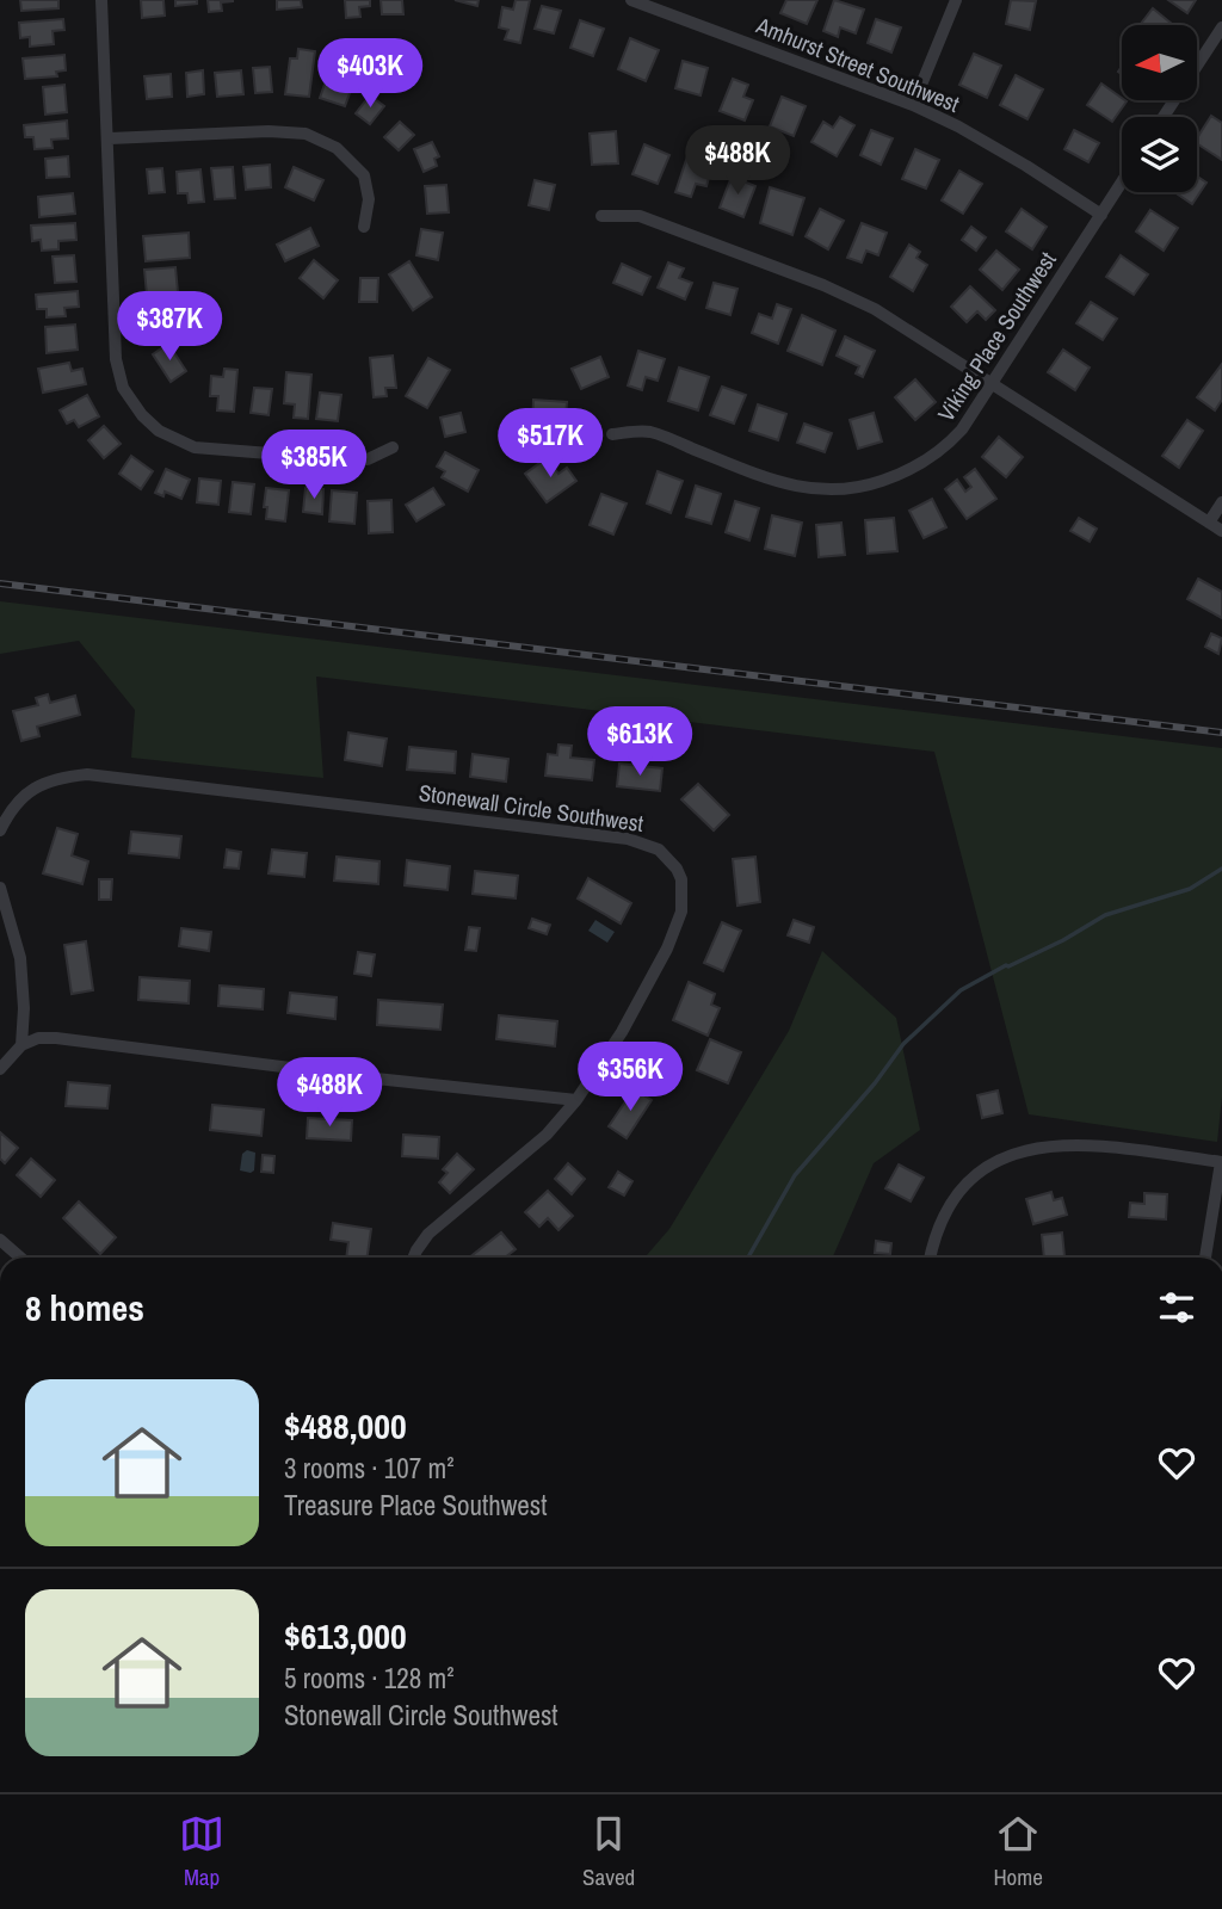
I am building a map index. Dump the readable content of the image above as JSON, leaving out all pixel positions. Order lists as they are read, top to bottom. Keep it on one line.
{"streets":{"street":["Amhurst Street Southwest","Viking Place Southwest","Stonewall Circle Southwest"]},"crossings":[["Amhurst Street Southwest","Viking Place Southwest"]],"north":"left","page":{"price":["$403K","$488K","$387K","$517K","$385K","$613K","$356K","$488K"],"heading":"8 homes","list":[{"name":"$488,000","note":"3 rooms · 107 m² · Treasure Place Southwest"},{"name":"$613,000","note":"5 rooms · 128 m² · Stonewall Circle Southwest"}],"tabs":["Map","Saved","Home"]}}
